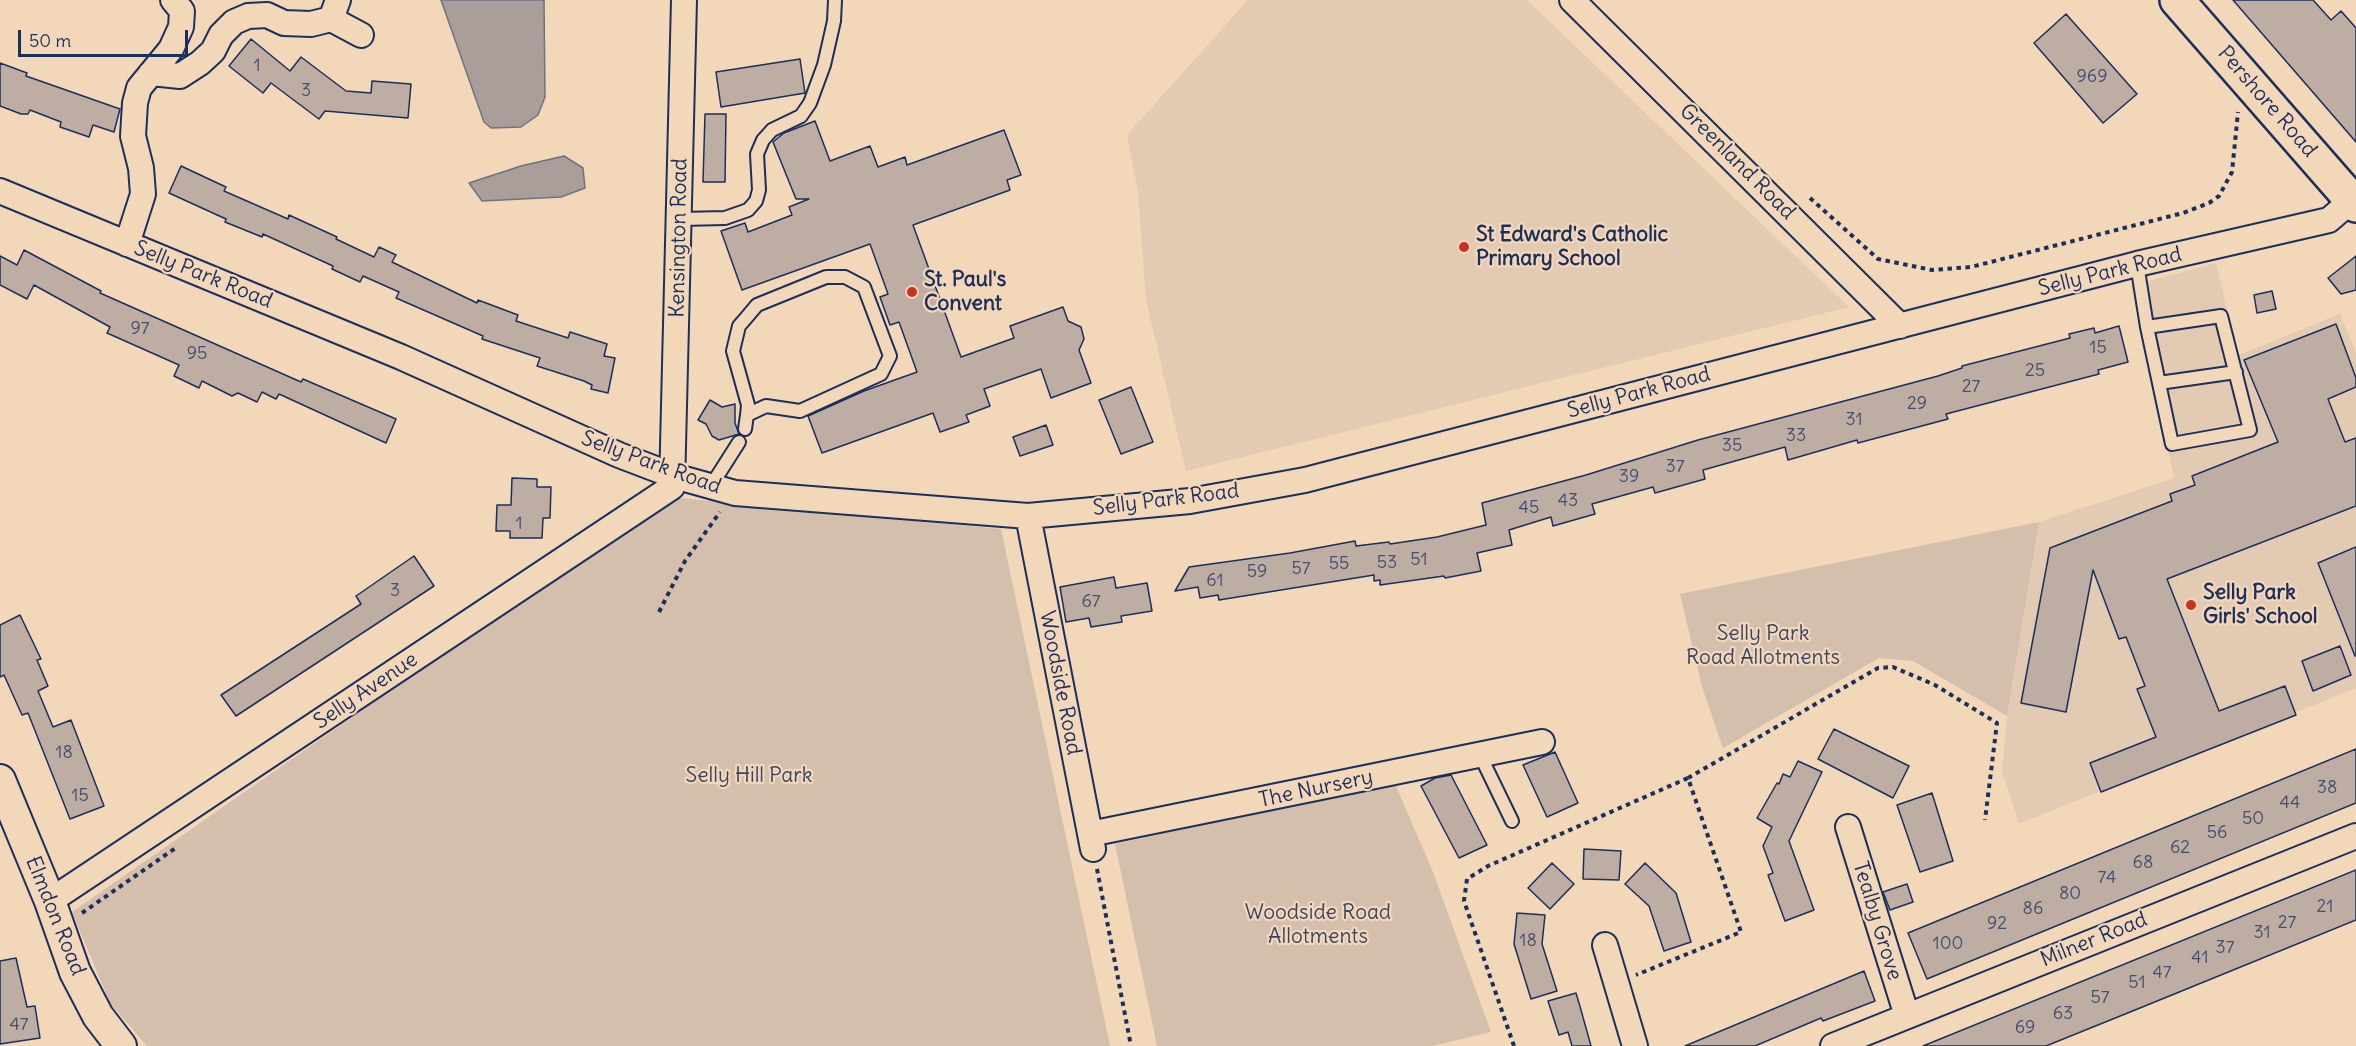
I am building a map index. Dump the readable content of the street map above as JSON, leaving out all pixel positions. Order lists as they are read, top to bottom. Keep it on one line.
{"streets":{"main road":["Pershore Road"],"street":["Greenland Road","Kensington Road","Selly Park Road","Woodside Road","Selly Avenue","The Nursery","Elmdon Road","Tealby Grove","Milner Road"]},"crossings":[["Pershore Road","Selly Park Road"],["Greenland Road","Selly Park Road"],["Kensington Road","Selly Park Road"],["Kensington Road","Selly Avenue"],["Selly Park Road","Woodside Road"],["Selly Park Road","Selly Avenue"],["Woodside Road","The Nursery"],["Selly Avenue","Elmdon Road"],["Tealby Grove","Milner Road"]],"parks":["Selly Park Road Allotments","Selly Hill Park","Woodside Road Allotments"],"places":["St Edward's Catholic Primary School","St. Paul's Convent","Selly Park Girls' School"],"house_numbers":["1","969","3","97","15","95","25","27","29","31","33","35","37","39","43","45","1","51","53","55","57","59","61","3","67","18","38","15","44","50","56","62","68","74","80","21","86","27","92","31","18","100","37","41","47","51","57","63","47","69"],"scale_bar":"50 m"}
